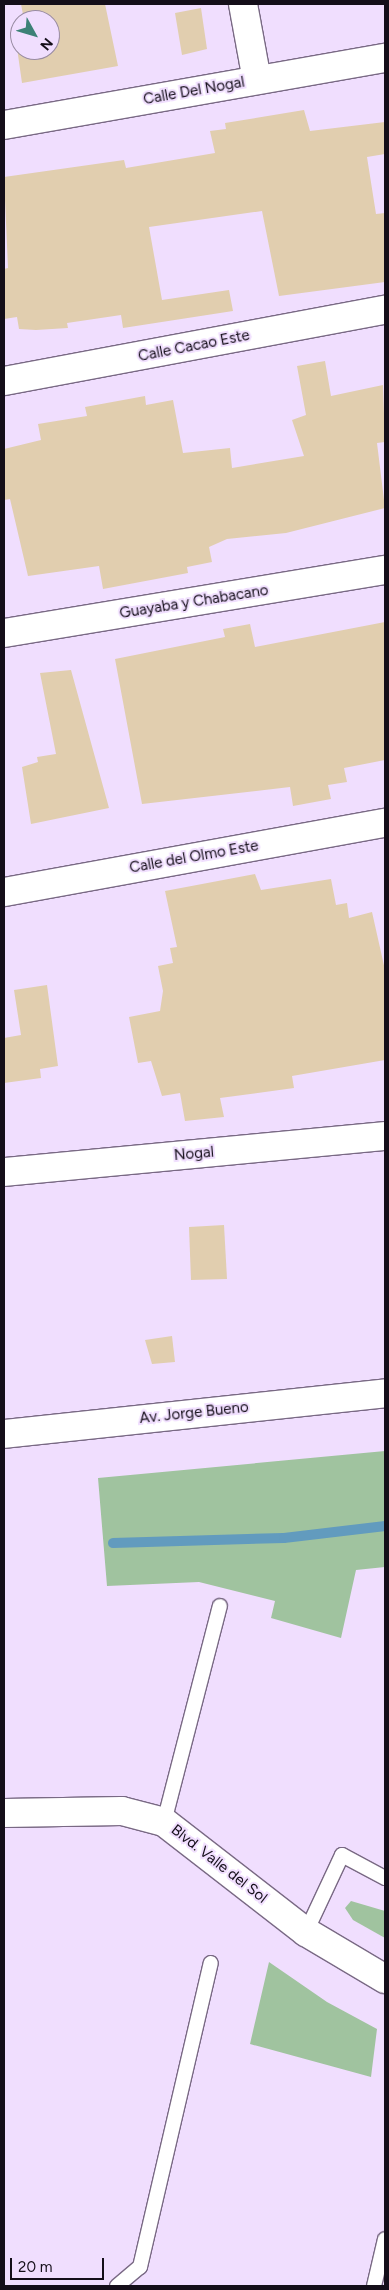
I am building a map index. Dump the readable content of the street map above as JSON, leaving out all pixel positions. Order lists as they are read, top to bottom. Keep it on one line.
{"streets":{"street":["Calle Del Nogal","Calle Cacao Este","Guayaba y Chabacano","Calle del Olmo Este","Nogal","Av. Jorge Bueno","Blvd. Valle del Sol"]},"scale_bar":"20 m","north":"bottom right"}
